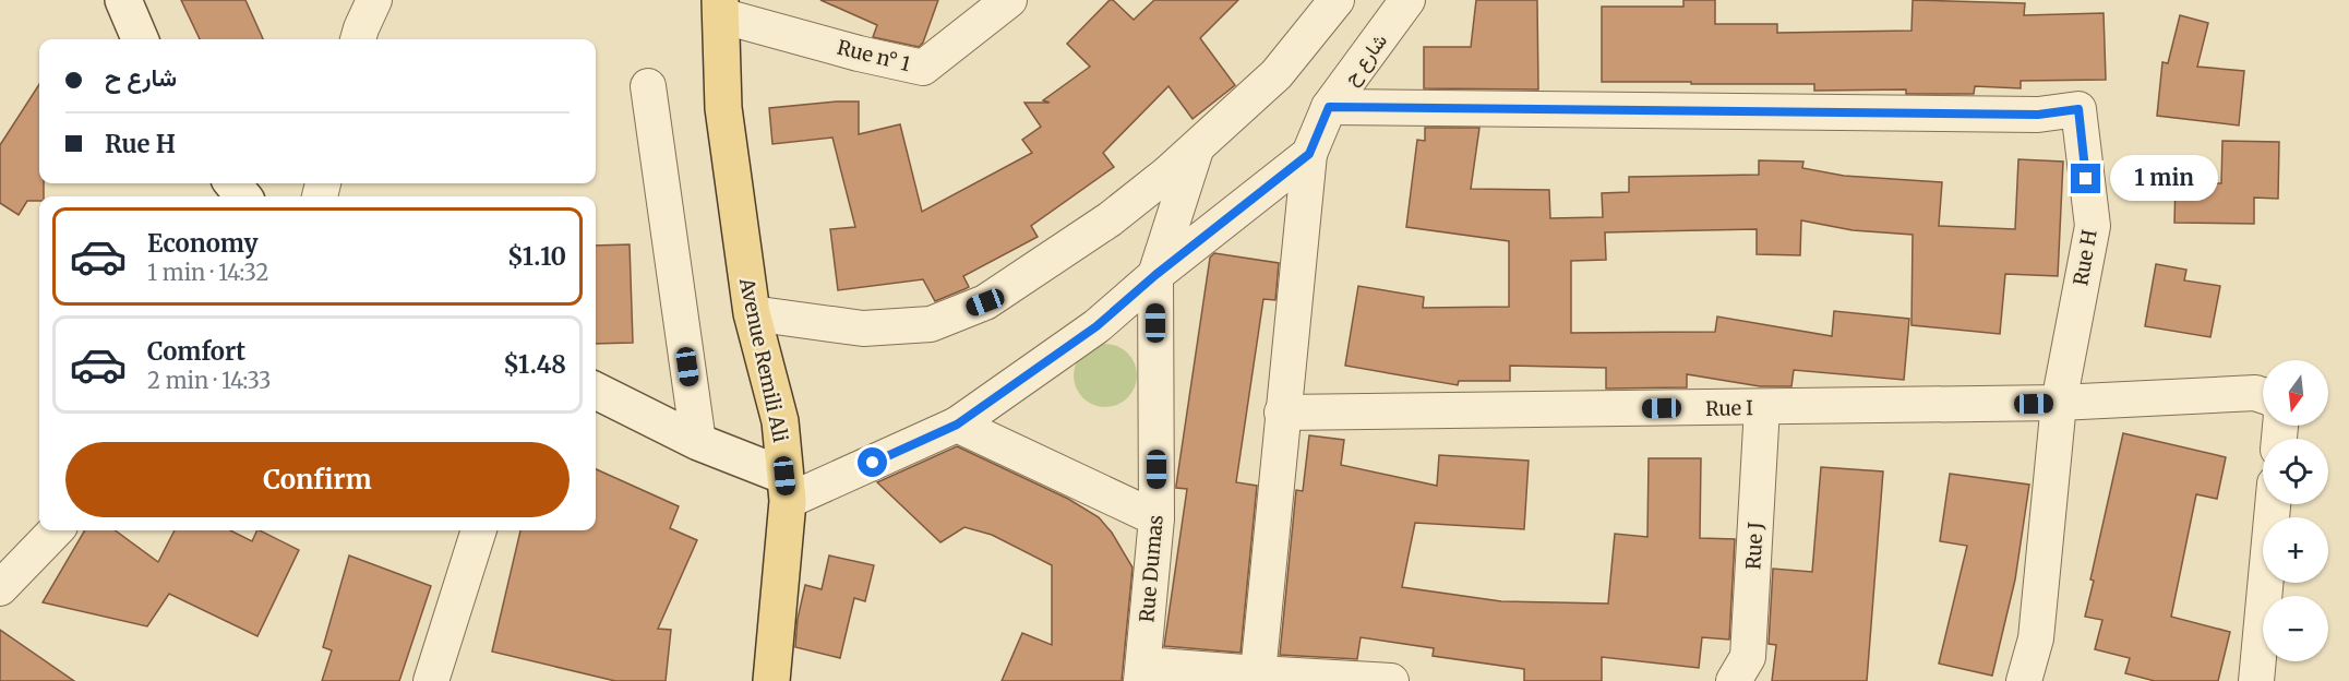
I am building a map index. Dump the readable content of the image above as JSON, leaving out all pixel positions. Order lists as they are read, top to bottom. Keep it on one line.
{"streets":{"main road":["Avenue Remili Ali"],"street":["Rue n° 1","شارع ح","Rue H","Rue I","Rue J","Rue Dumas"]},"crossings":[["Rue n° 1","Avenue Remili Ali"],["شارع ح","Rue H"],["شارع ح","Avenue Remili Ali"],["شارع ح","Rue Dumas"],["Rue H","Rue I"],["Rue I","Rue J"]],"north":"bottom","page":{"banner":["شارع ح","Rue H"],"bubble":"1 min","list":[{"name":"Economy","note":"1 min · 14:32","value":"$1.10"},{"name":"Comfort","note":"2 min · 14:33","value":"$1.48"}],"map_buttons":["+","−"],"buttons":"Confirm"}}
